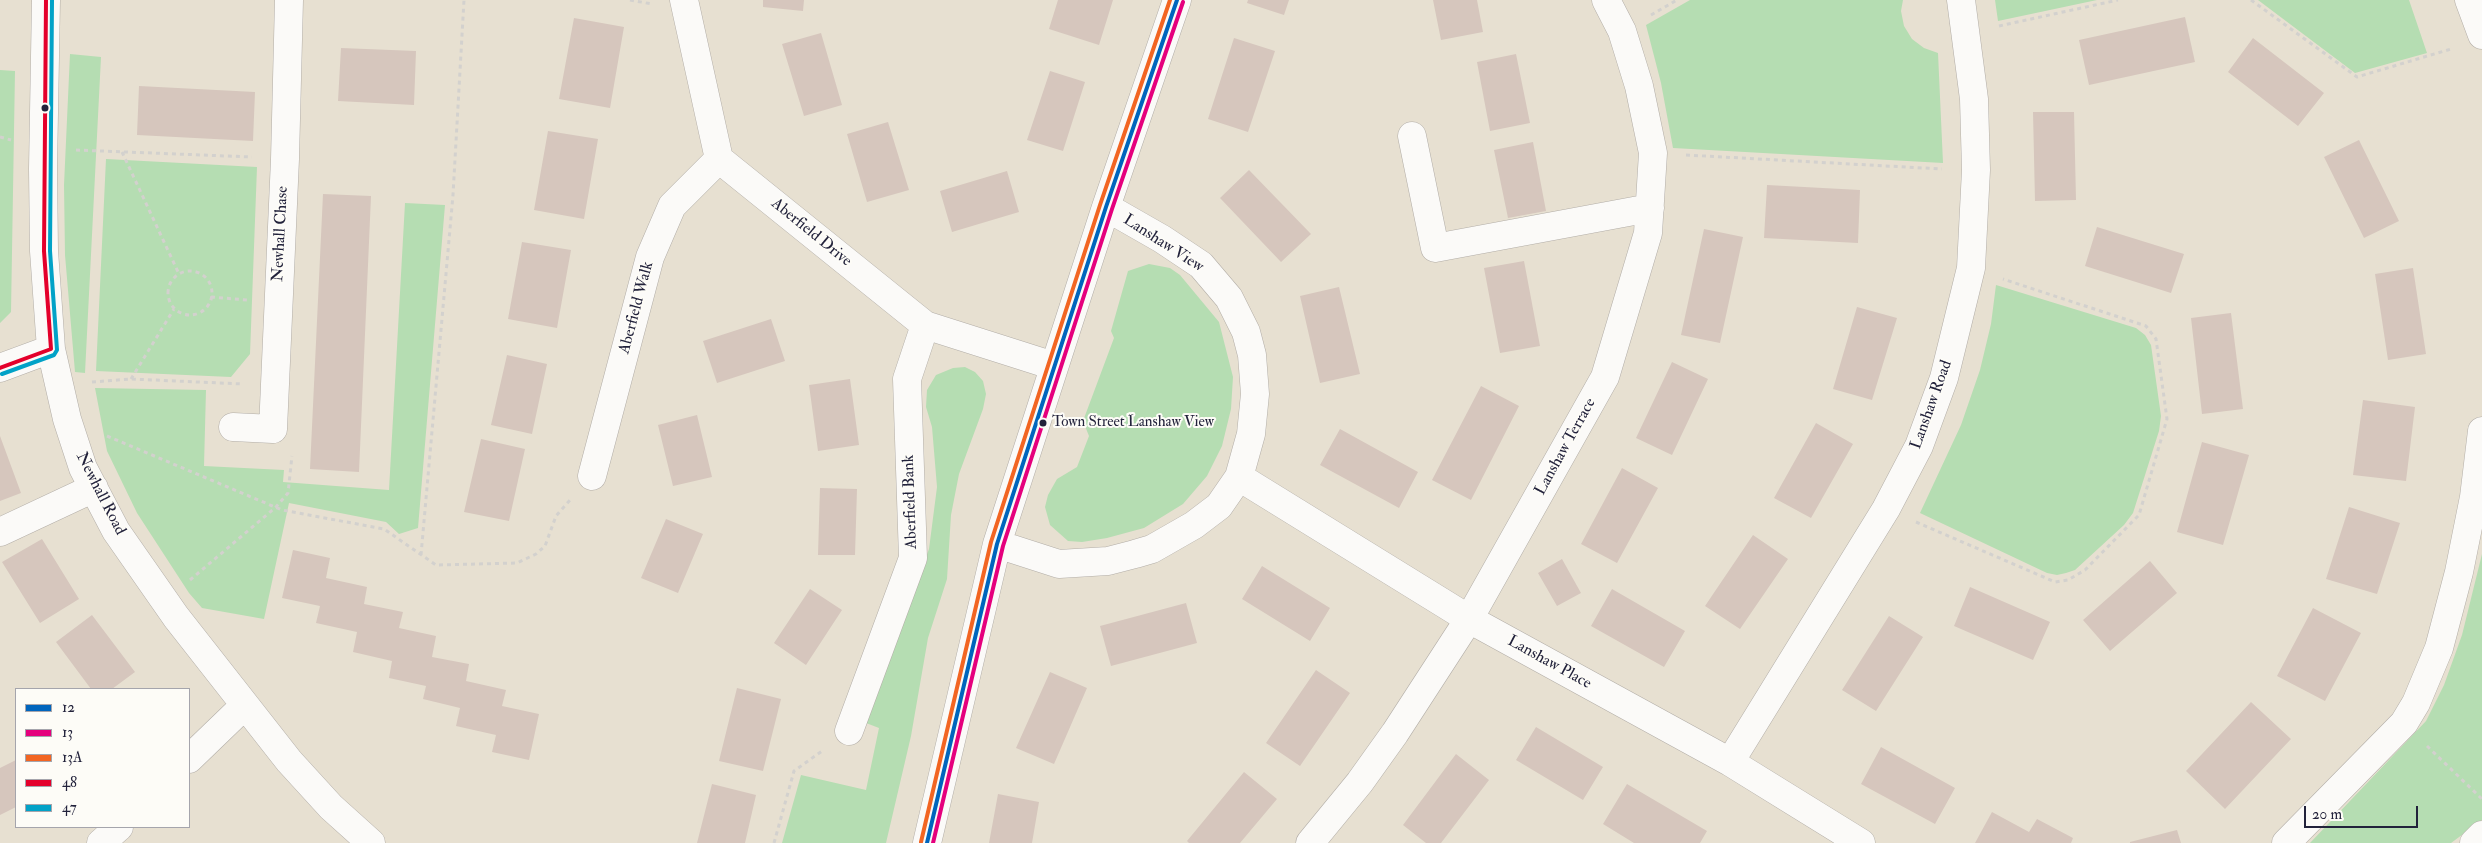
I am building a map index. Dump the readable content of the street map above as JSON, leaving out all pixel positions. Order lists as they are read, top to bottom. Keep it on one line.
{"streets":{"street":["Aberfield Drive","Newhall Chase","Lanshaw View","Aberfield Walk","Lanshaw Road","Lanshaw Terrace","Newhall Road","Aberfield Bank","Lanshaw Place"]},"crossings":[["Aberfield Drive","Aberfield Walk"],["Aberfield Drive","Aberfield Bank"],["Lanshaw View","Lanshaw Place"],["Lanshaw Road","Lanshaw Place"],["Lanshaw Terrace","Lanshaw Place"]],"places":["Town Street Lanshaw View"],"lines":["transit line 12","transit line 13A","transit line 48","transit line 47","transit line 13"],"legend":["12","13","13A","48","47"],"scale_bar":"20 m"}
